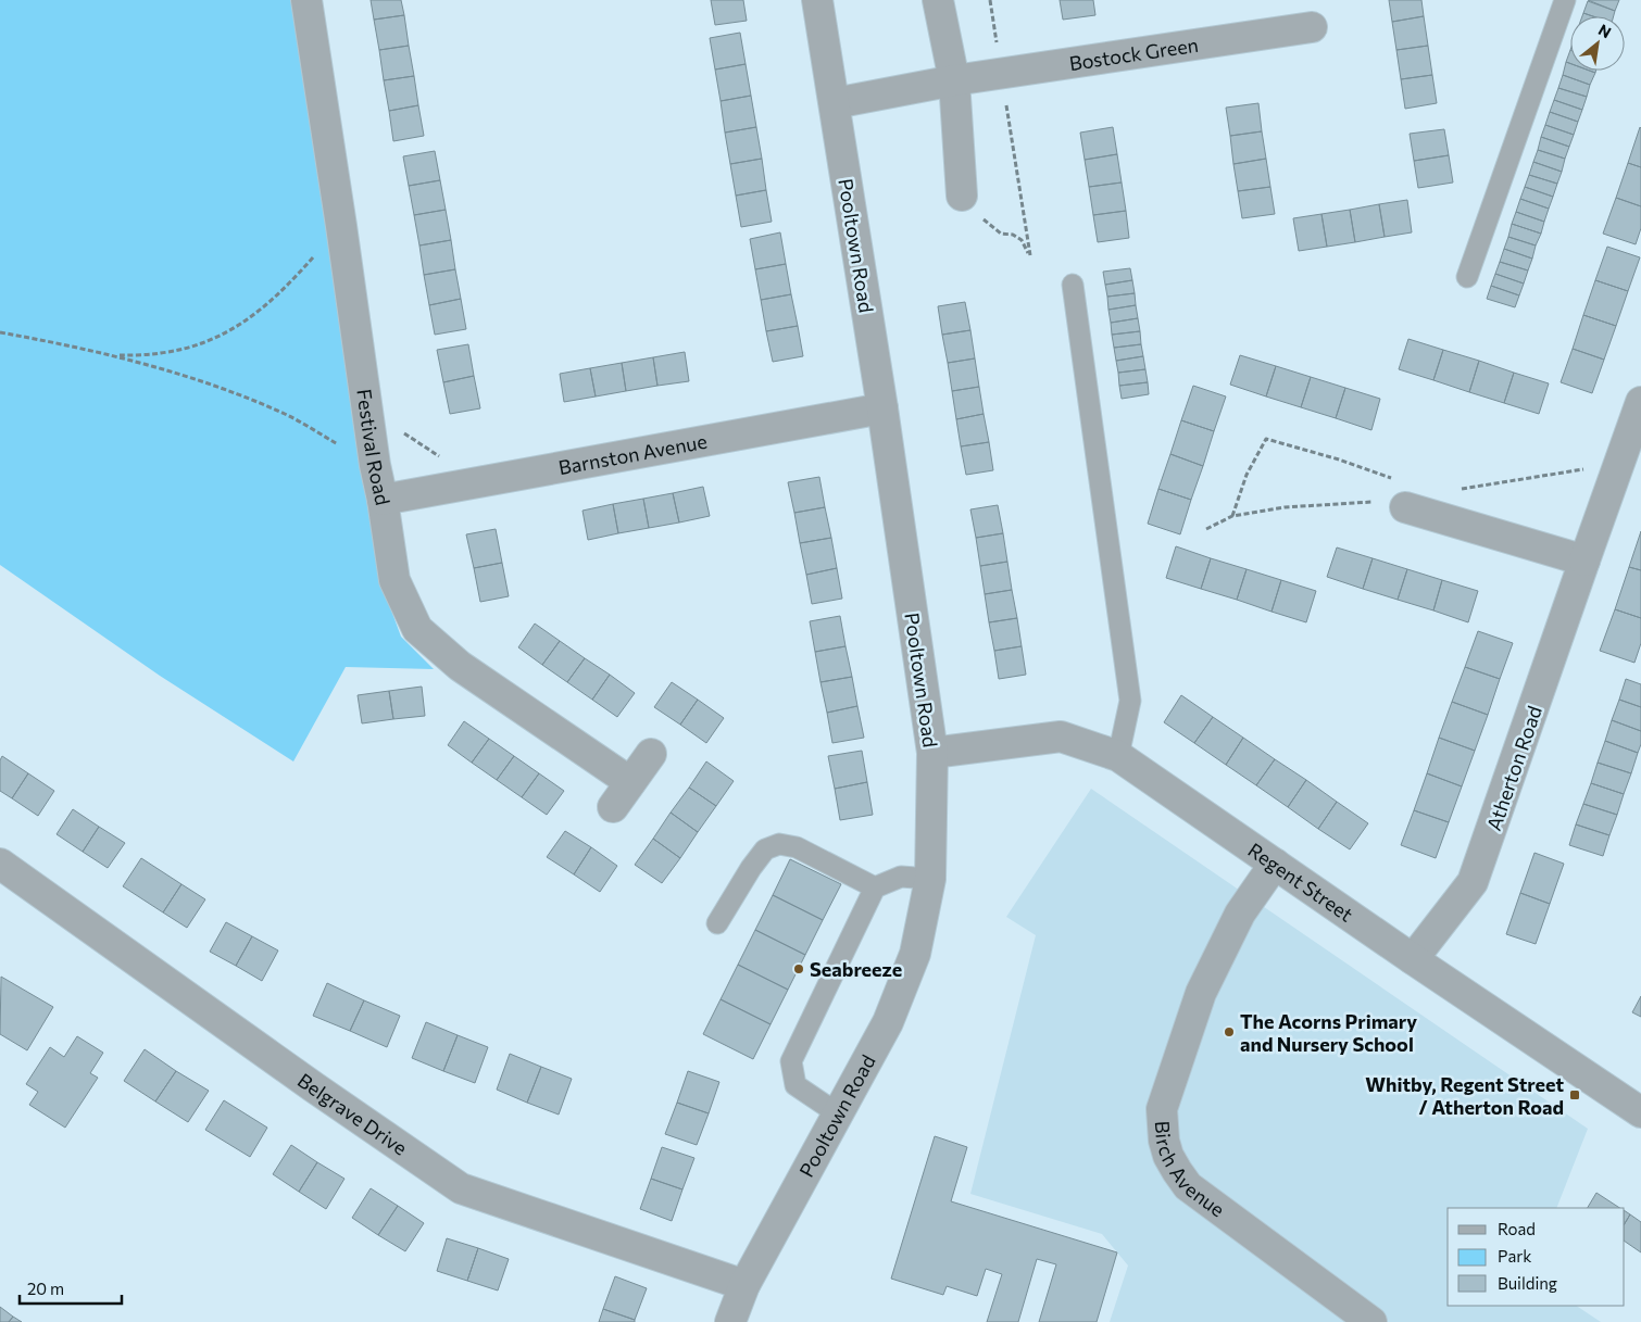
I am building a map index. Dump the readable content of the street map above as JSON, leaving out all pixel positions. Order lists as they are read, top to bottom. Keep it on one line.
{"streets":{"street":["Bostock Green","Pooltown Road","Festival Road","Barnston Avenue","Atherton Road","Regent Street","Belgrave Drive","Birch Avenue"]},"crossings":[["Bostock Green","Pooltown Road"],["Pooltown Road","Barnston Avenue"],["Pooltown Road","Regent Street"],["Pooltown Road","Belgrave Drive"],["Festival Road","Barnston Avenue"],["Atherton Road","Regent Street"],["Regent Street","Birch Avenue"]],"places":{"other":["Seabreeze","The Acorns Primary and Nursery School"],"transit":["Whitby, Regent Street / Atherton Road"]},"legend":["Road","Park","Building"],"scale_bar":"20 m","north":"top right"}
